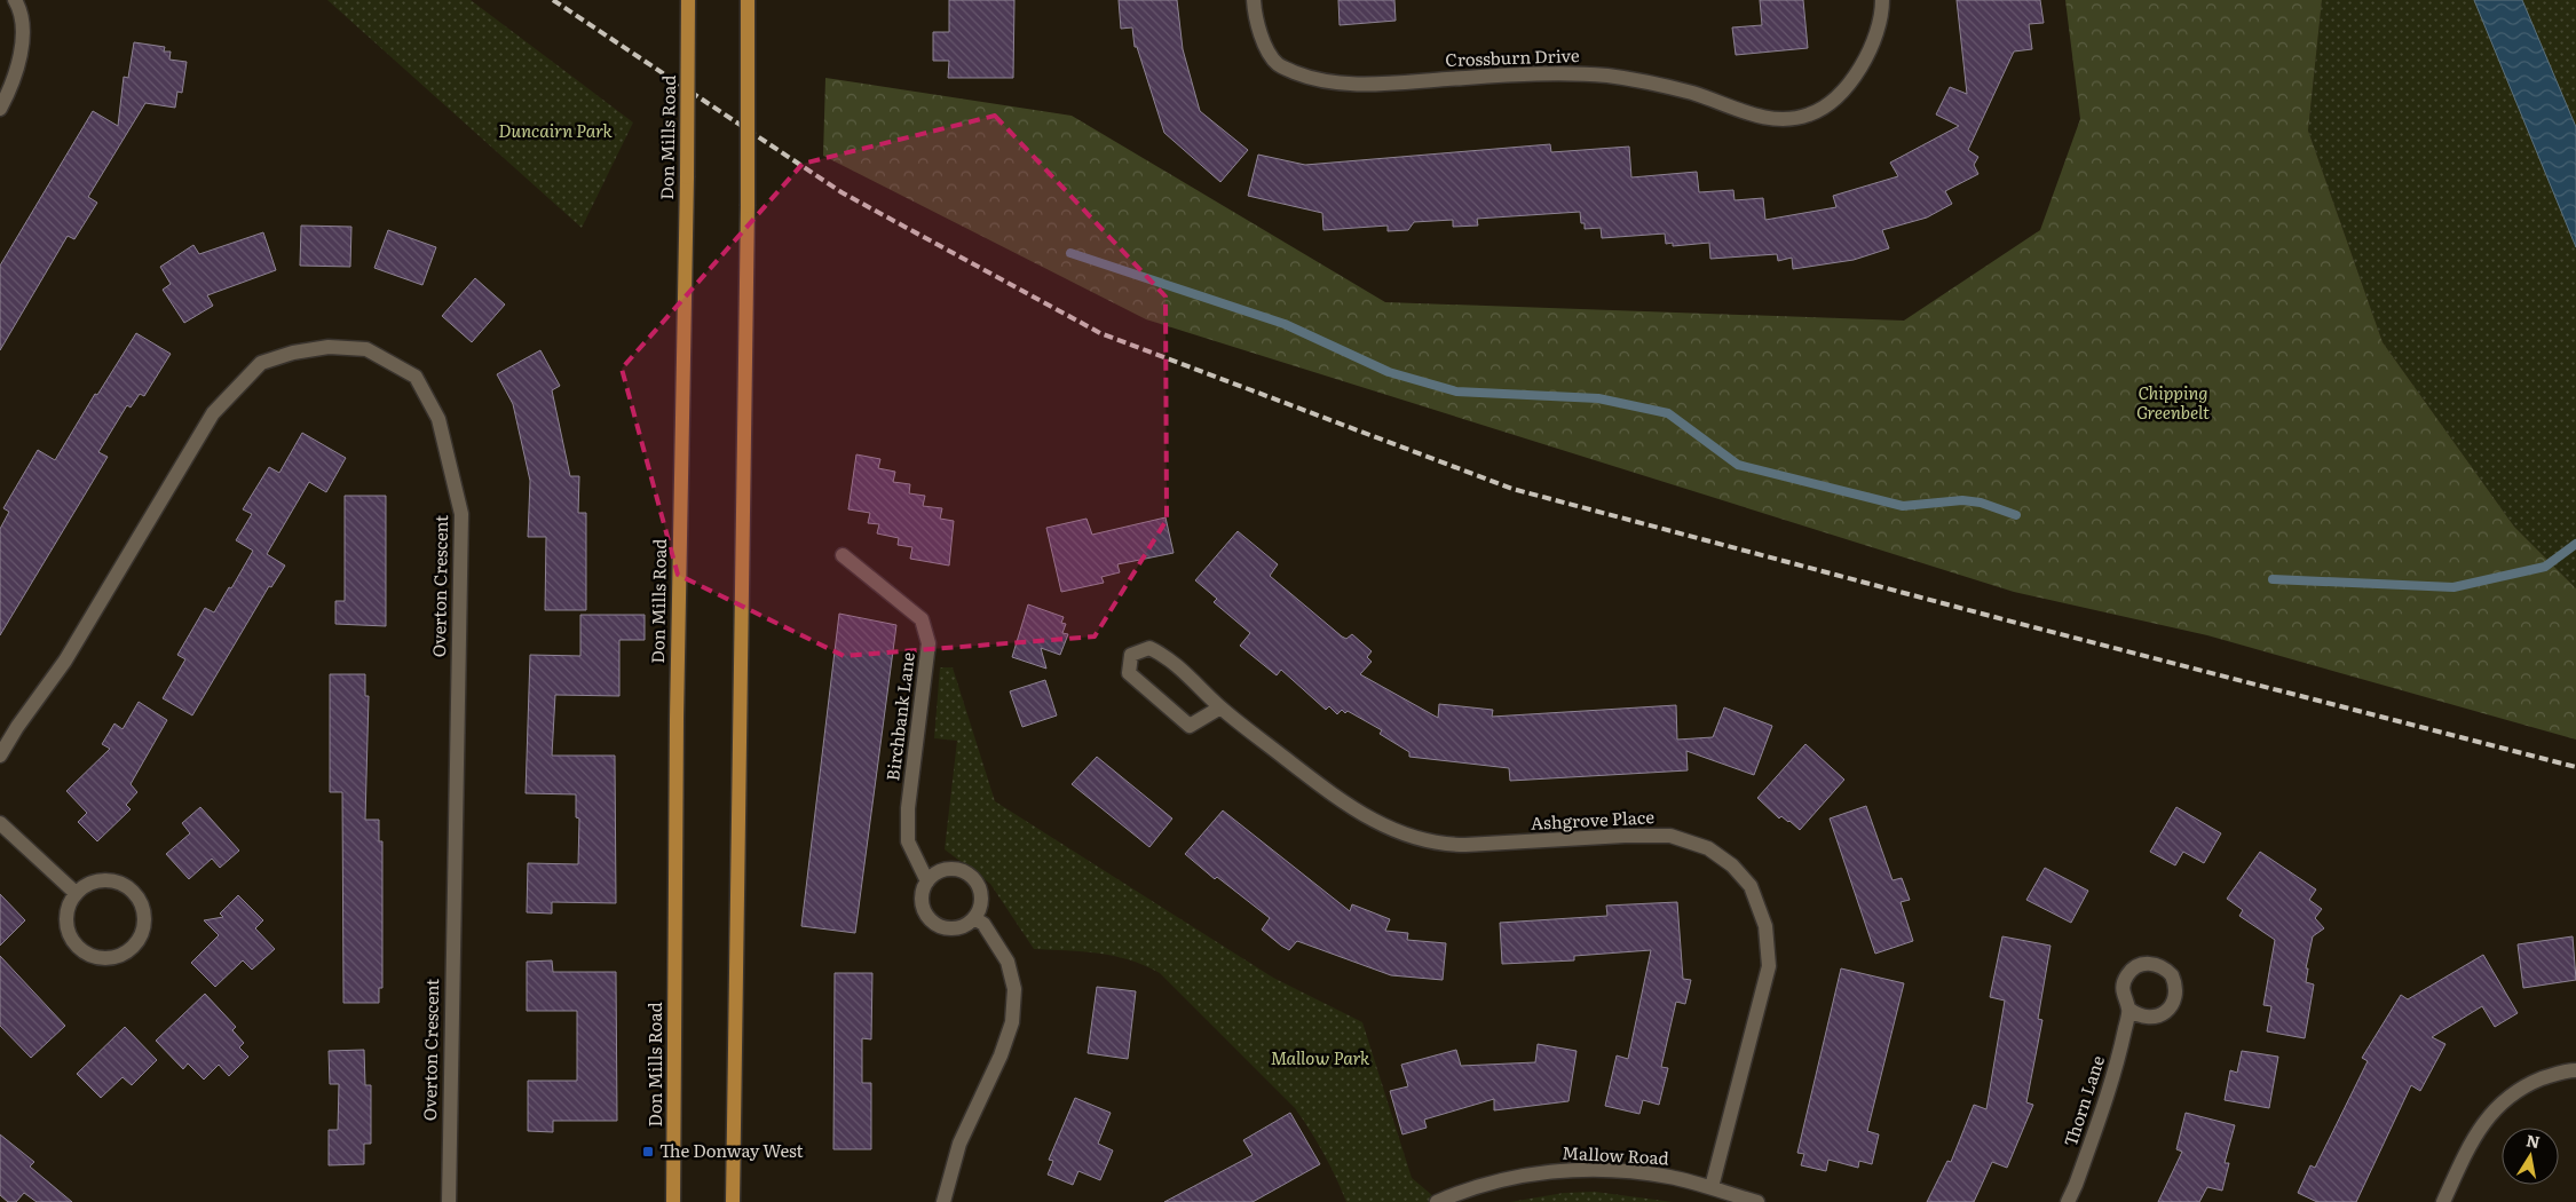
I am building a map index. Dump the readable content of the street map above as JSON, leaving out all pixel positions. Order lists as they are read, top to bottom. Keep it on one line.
{"streets":{"main road":["Don Mills Road"],"street":["Crossburn Drive","Overton Crescent","Birchbank Lane","Ashgrove Place","Thorn Lane","Mallow Road"]},"crossings":[["Ashgrove Place","Mallow Road"]],"parks":["Duncairn Park","Chipping Greenbelt","Mallow Park"],"places":{"transit":["The Donway West"]},"north":"top"}
